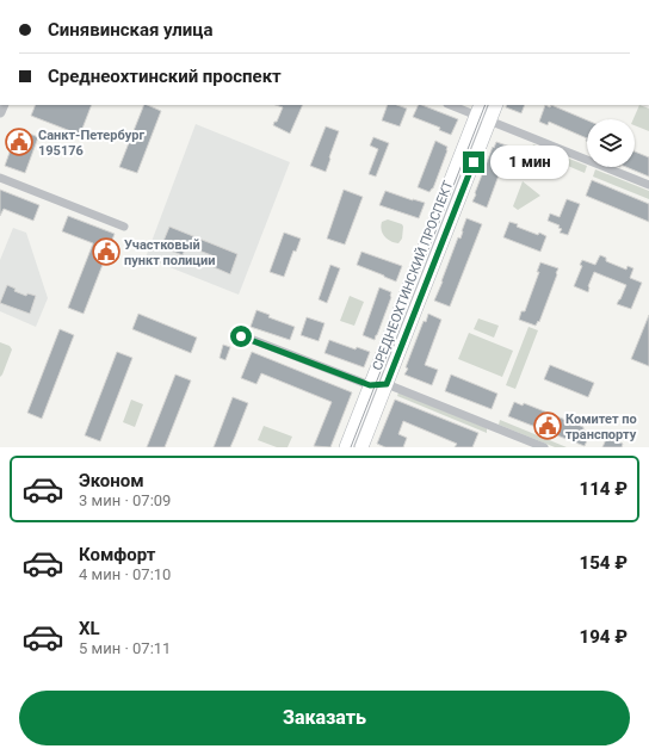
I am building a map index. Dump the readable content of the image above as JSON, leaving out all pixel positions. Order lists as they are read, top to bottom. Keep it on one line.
{"streets":{"main road":["СРЕДНЕОХТИНСКИЙ ПРОСПЕКТ"]},"places":{"public building":["Санкт-Петербург 195176","Участковый пункт полиции","Комитет по транспорту"]},"page":{"banner":["Синявинская улица","Среднеохтинский проспект"],"bubble":"1 мин","list":[{"name":"Эконом","note":"3 мин · 07:09","value":"114 ₽"},{"name":"Комфорт","note":"4 мин · 07:10","value":"154 ₽"},{"name":"XL","note":"5 мин · 07:11","value":"194 ₽"}],"buttons":"Заказать"}}
